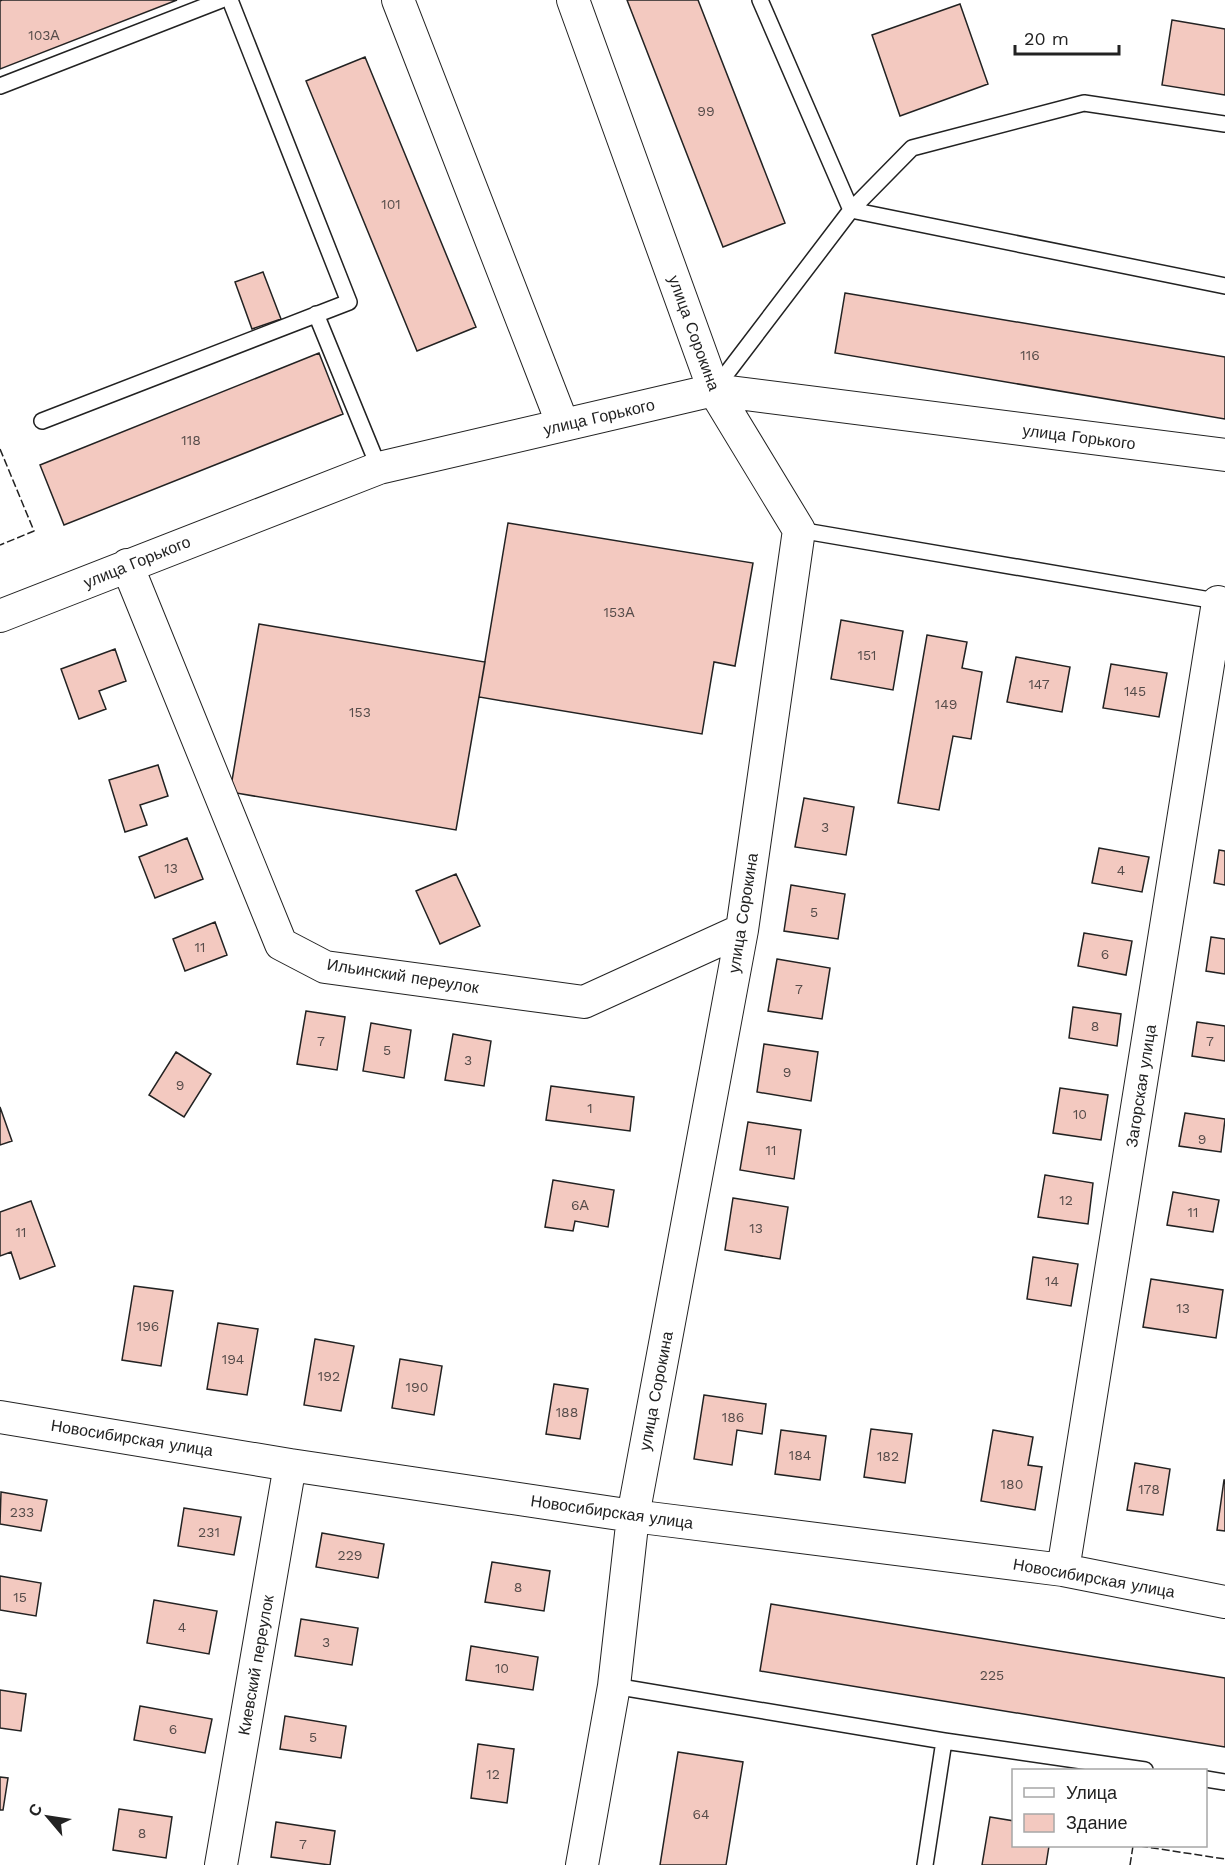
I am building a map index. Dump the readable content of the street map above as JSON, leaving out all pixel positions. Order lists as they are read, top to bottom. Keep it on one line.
{"streets":{"street":["улица Сорокина","улица Горького","Ильинский переулок","Загорская улица","Новосибирская улица","Киевский переулок"]},"crossings":[["улица Сорокина","улица Горького"],["улица Сорокина","Ильинский переулок"],["улица Сорокина","Новосибирская улица"],["улица Горького","Ильинский переулок"],["Загорская улица","Новосибирская улица"],["Новосибирская улица","Киевский переулок"]],"house_numbers":["103А","99","101","116","118","153А","151","147","145","149","153","3","13","4","5","11","6","7","8","7","7","5","3","9","9","1","10","9","11","12","6А","11","13","11","14","13","196","194","192","190","188","186","184","182","180","178","233","231","229","8","15","4","3","10","225","6","5","12","64","8","7"],"legend":["Улица","Здание"],"scale_bar":"20 m","north":"top left"}
